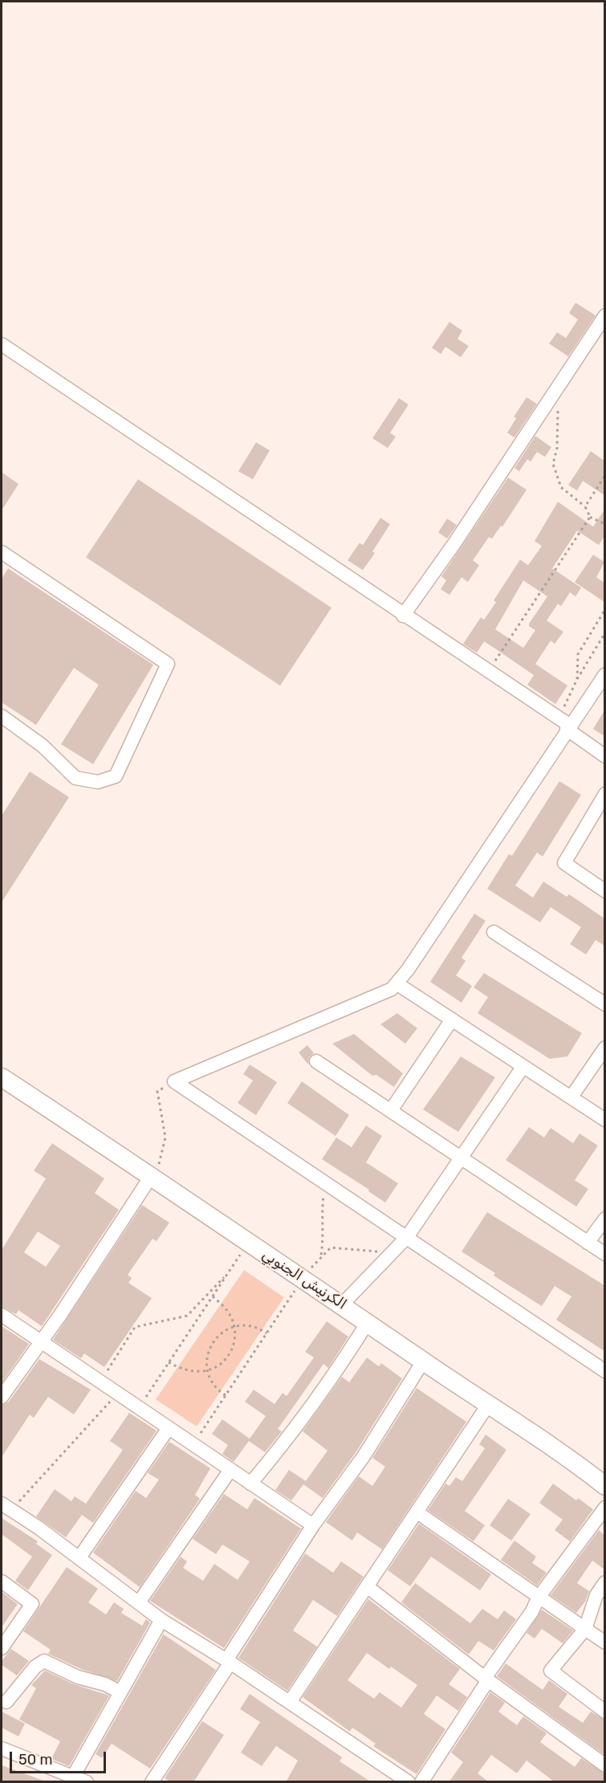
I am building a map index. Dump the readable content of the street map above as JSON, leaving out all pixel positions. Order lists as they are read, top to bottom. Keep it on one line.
{"streets":{"main road":["الكرنيش الجنوبي"]},"scale_bar":"50 m"}
